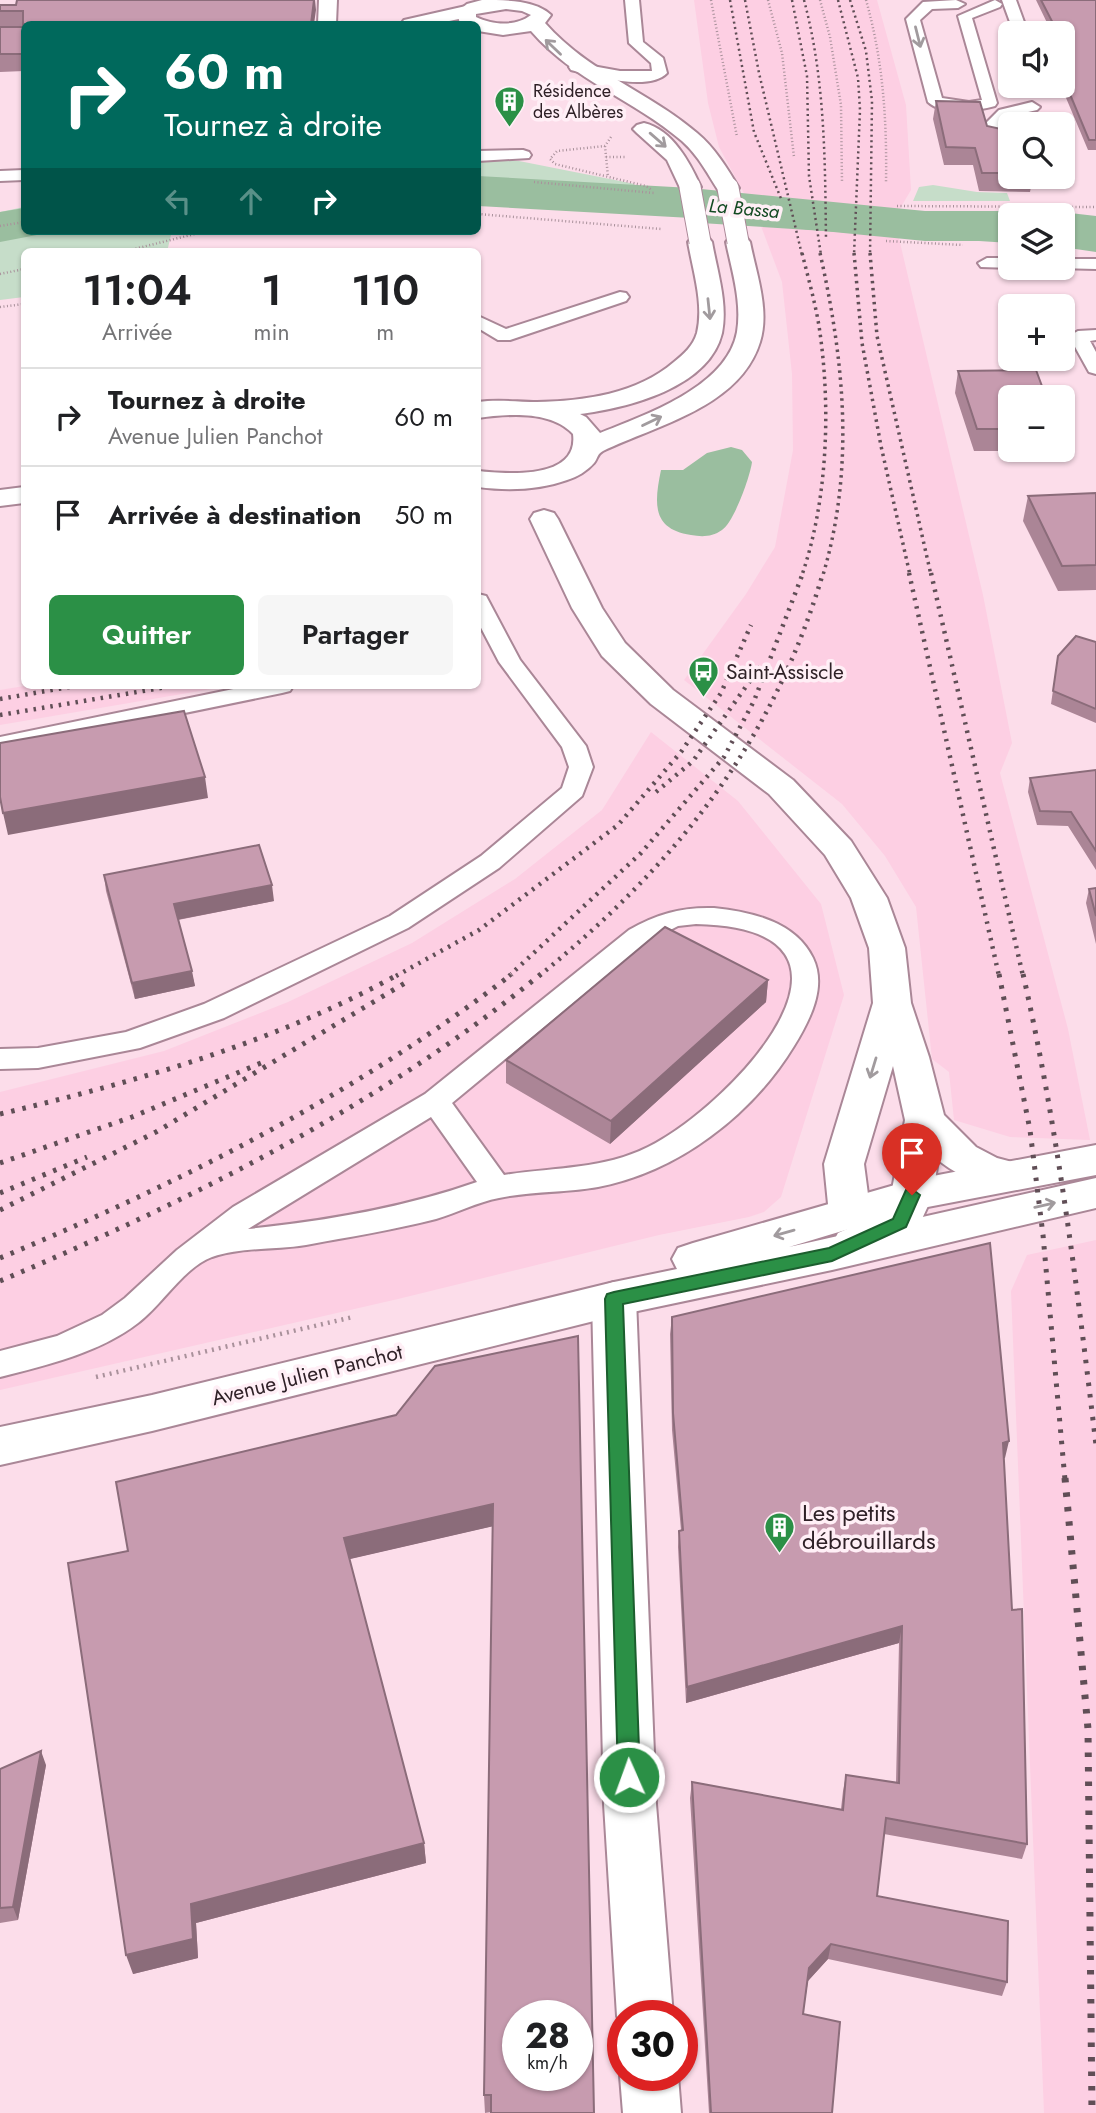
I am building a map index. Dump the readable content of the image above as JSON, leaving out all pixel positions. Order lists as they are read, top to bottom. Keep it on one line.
{"streets":{"street":["Avenue Julien Panchot"]},"water":["La Bassa"],"places":{"building":["Résidence des Albères","Les petits débrouillards"],"bus stop":["Saint-Assiscle"]},"page":{"map_buttons":["+","−"],"turn":["60 m","Tournez à droite"],"eta":["11:04","Arrivée","1","min","110","m"],"list":[{"name":"Tournez à droite","note":"Avenue Julien Panchot","value":"60 m"},{"name":"Arrivée à destination","value":"50 m"}],"buttons":["Quitter","Partager"],"speed":"28 km/h","limit":"30"}}
